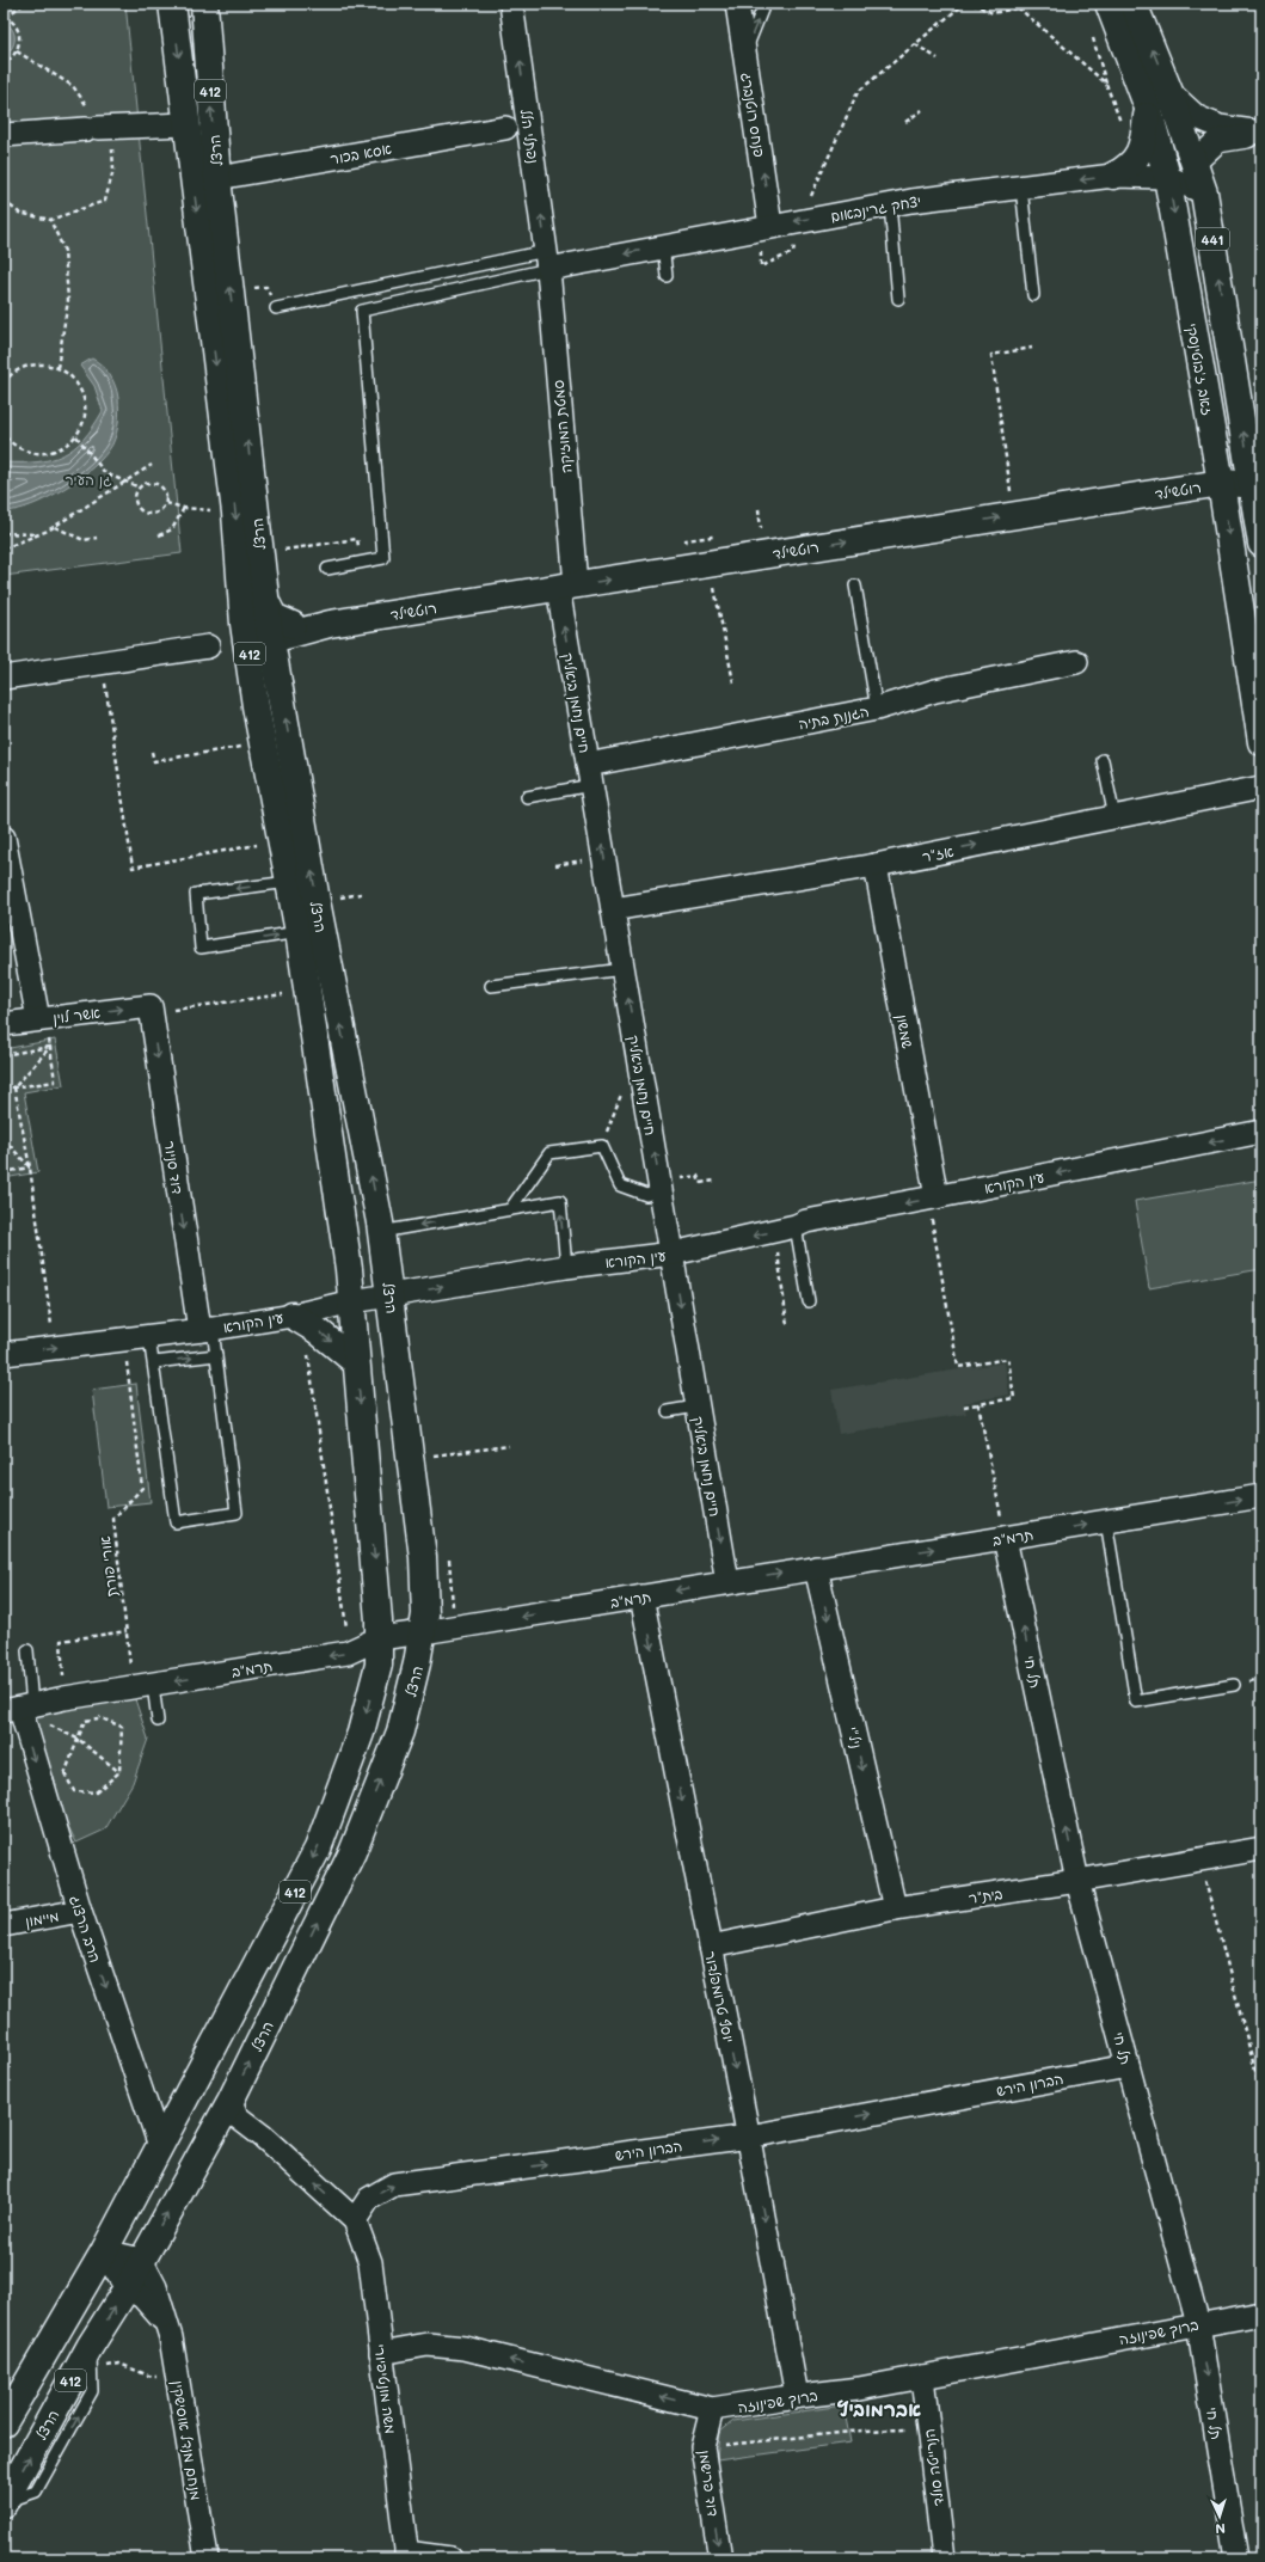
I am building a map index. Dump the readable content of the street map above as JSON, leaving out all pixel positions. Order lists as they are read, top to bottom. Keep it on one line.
{"streets":{"main road":["412","הרצל","441","זאב ז'בוטינסקי","רוטשילד"],"street":["פנחס רוטנברג","נפתלי הלל","אסא בכור","יצחק גרינבאום","סמטת המוזיקה","חיים נחמן ביאליק","הגננת בתיה","אז\"ר","אשר לוין","שמשון","דוד סניור","עין הקורא","תרמ\"ב","תל חי","ניל\"י","בית\"ר","מיימון","הרב הרצוג","יוסף טרומפלדור","הברון הירש","ברוך שפינוזה","משה מונטיפיורי","מנחם מנדל אוסישקין","הנרייטה סולד","דוד פרישמן"],"path":["אורי פורת"]},"crossings":[["פנחס רוטנברג","יצחק גרינבאום"],["נפתלי הלל","יצחק גרינבאום"],["נפתלי הלל","סמטת המוזיקה"],["הרצל","אסא בכור"],["הרצל","רוטשילד"],["הרצל","עין הקורא"],["הרצל","תרמ\"ב"],["הרצל","הרב הרצוג"],["הרצל","מנחם מנדל אוסישקין"],["יצחק גרינבאום","441"],["יצחק גרינבאום","זאב ז'בוטינסקי"],["יצחק גרינבאום","סמטת המוזיקה"],["441","רוטשילד"],["זאב ז'בוטינסקי","רוטשילד"],["סמטת המוזיקה","רוטשילד"],["סמטת המוזיקה","חיים נחמן ביאליק"],["רוטשילד","חיים נחמן ביאליק"],["חיים נחמן ביאליק","הגננת בתיה"],["חיים נחמן ביאליק","אז\"ר"],["חיים נחמן ביאליק","עין הקורא"],["חיים נחמן ביאליק","תרמ\"ב"],["אז\"ר","שמשון"],["אשר לוין","דוד סניור"],["שמשון","עין הקורא"],["דוד סניור","עין הקורא"],["עין הקורא","אורי פורת"],["תרמ\"ב","אורי פורת"],["תרמ\"ב","תל חי"],["תרמ\"ב","ניל\"י"],["תרמ\"ב","הרב הרצוג"],["תרמ\"ב","יוסף טרומפלדור"],["תל חי","בית\"ר"],["תל חי","הברון הירש"],["תל חי","ברוך שפינוזה"],["ניל\"י","בית\"ר"],["בית\"ר","יוסף טרומפלדור"],["מיימון","הרב הרצוג"],["יוסף טרומפלדור","הברון הירש"],["יוסף טרומפלדור","ברוך שפינוזה"],["הברון הירש","משה מונטיפיורי"],["ברוך שפינוזה","משה מונטיפיורי"],["ברוך שפינוזה","הנרייטה סולד"],["ברוך שפינוזה","דוד פרישמן"]],"one_way":["פנחס רוטנברג","נפתלי הלל","יצחק גרינבאום","רוטשילד","אז\"ר","אשר לוין","דוד סניור","ניל\"י","הרב הרצוג","יוסף טרומפלדור","הברון הירש","ברוך שפינוזה","דוד פרישמן"],"districts":["אברמוביץ"],"parks":["גן העיר"],"north":"bottom"}
